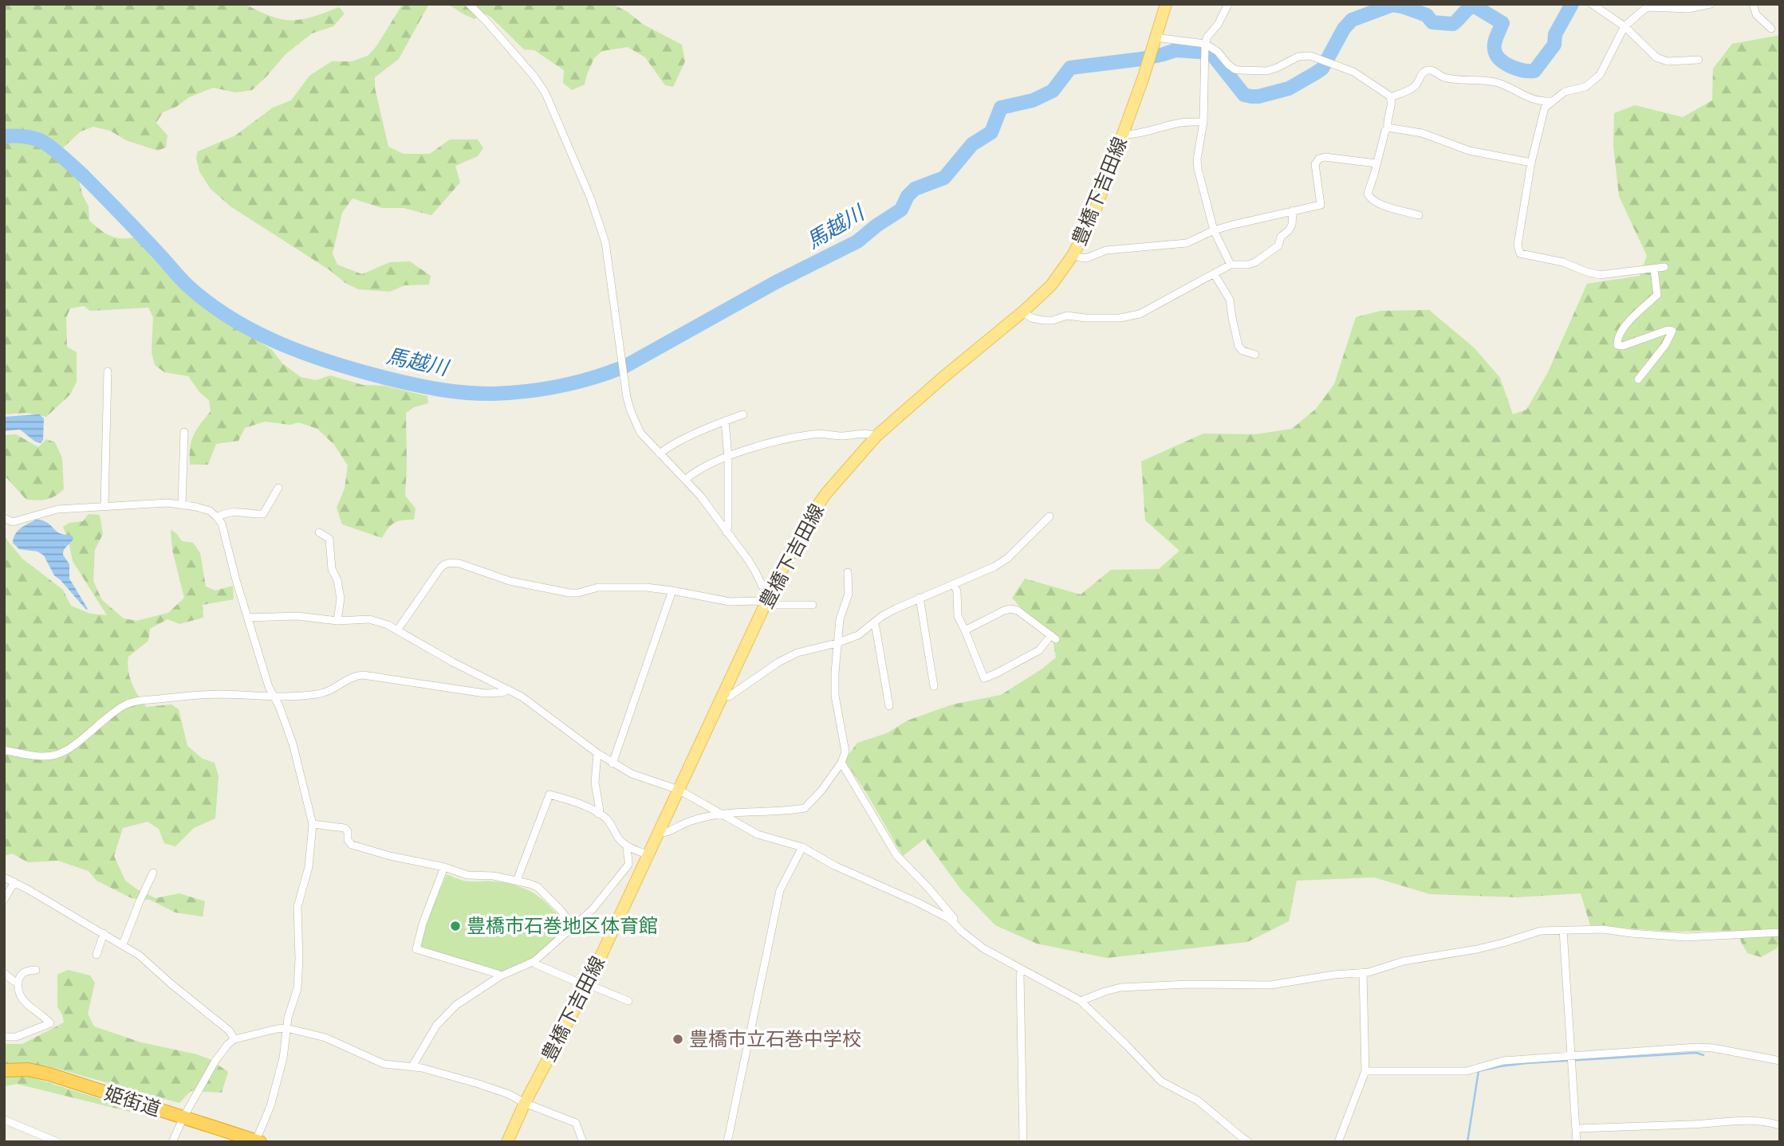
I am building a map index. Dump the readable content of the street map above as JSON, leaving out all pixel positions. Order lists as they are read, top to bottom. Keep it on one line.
{"streets":{"highway":["姫街道"],"main road":["豊橋下吉田線"]},"water":["馬越川"],"places":["豊橋市石巻地区体育館","豊橋市立石巻中学校"]}
